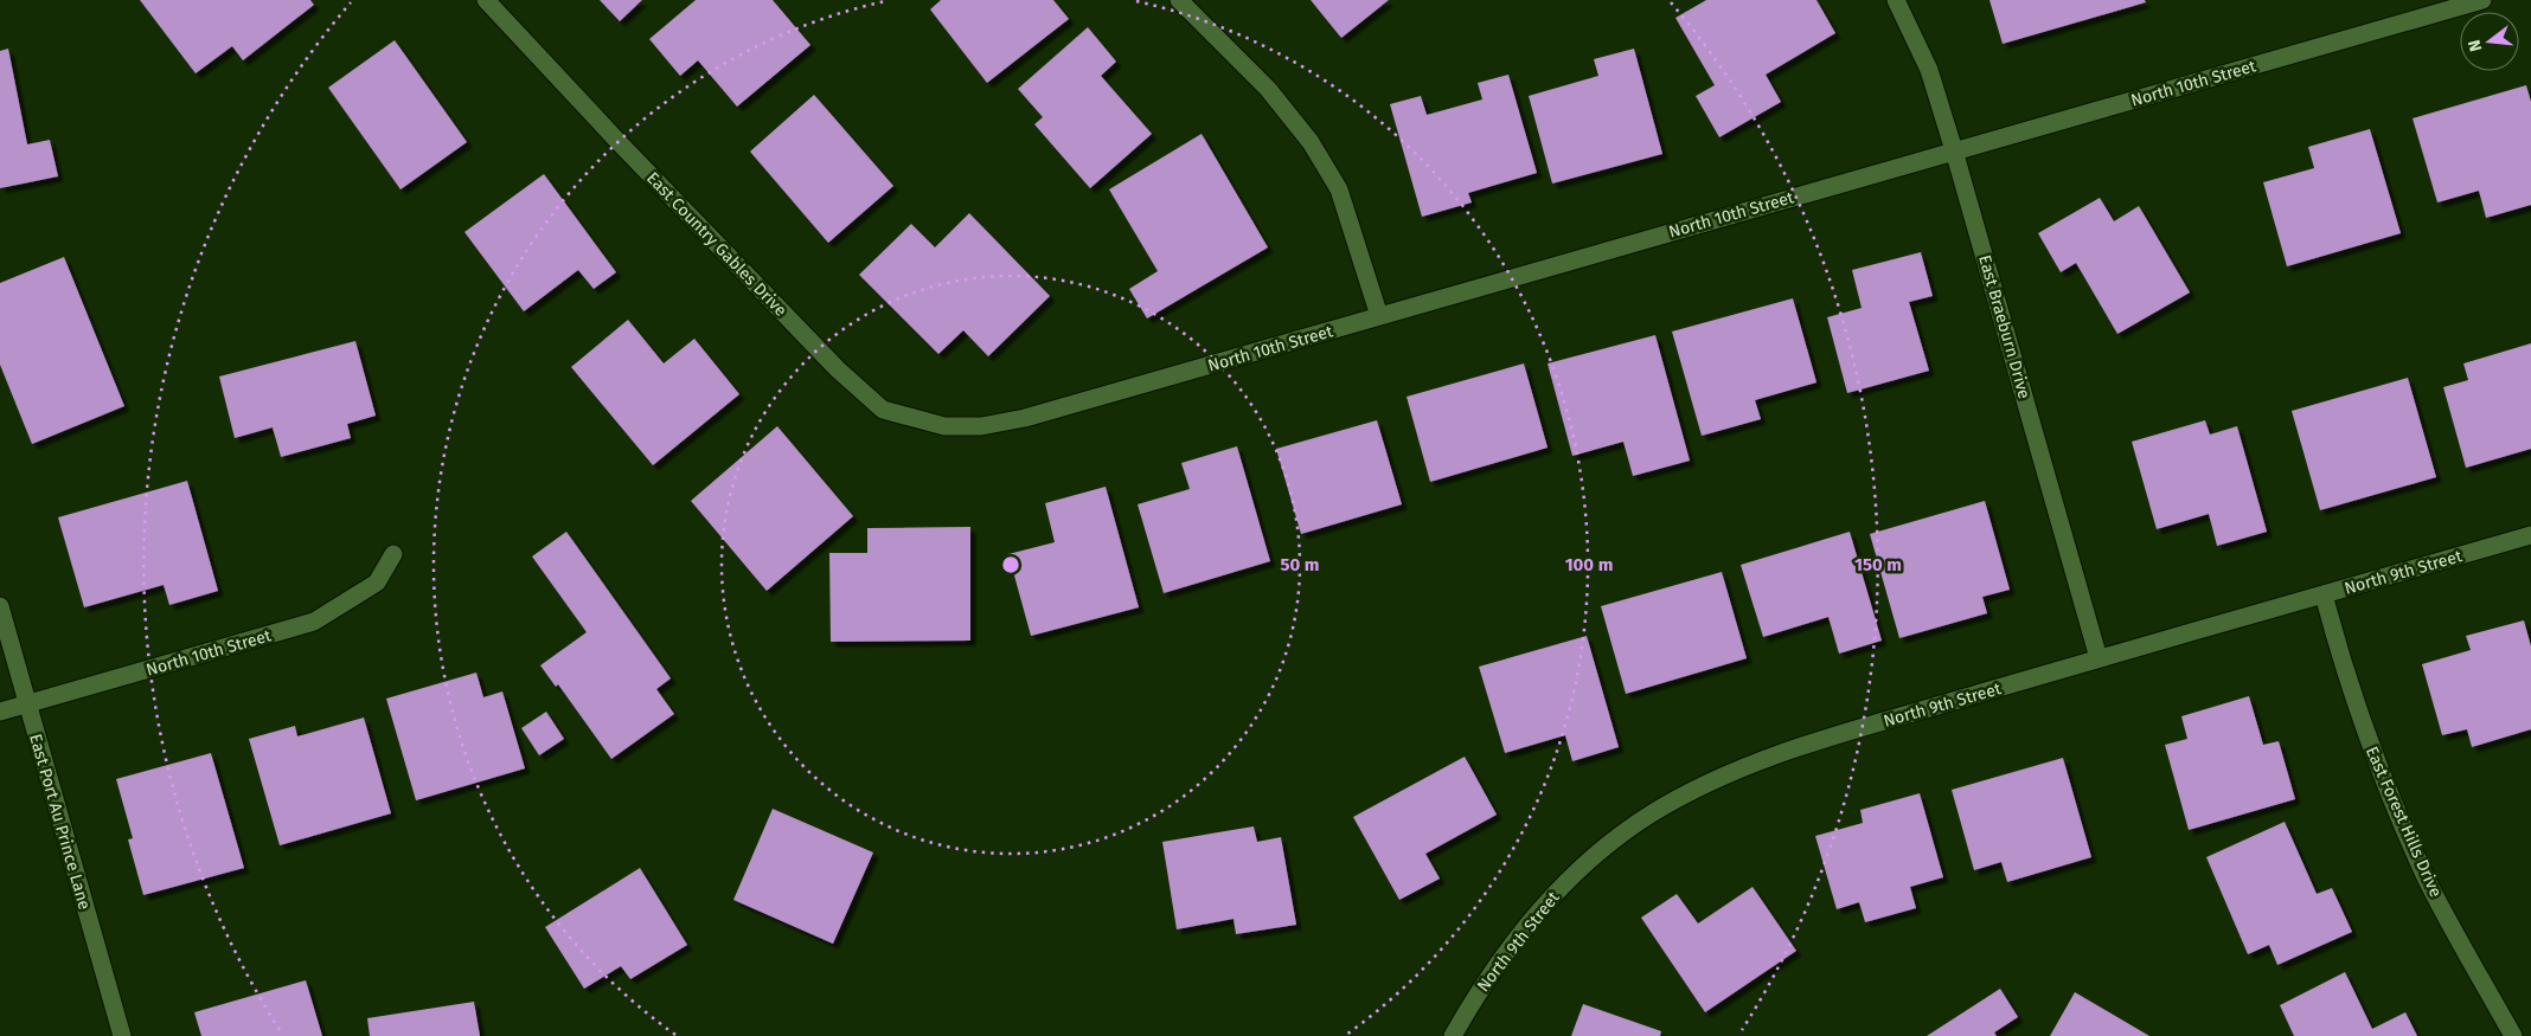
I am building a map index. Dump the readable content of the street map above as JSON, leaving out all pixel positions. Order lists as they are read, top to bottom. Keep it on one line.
{"streets":{"street":["North 10th Street","East Country Gables Drive","East Braeburn Drive","North 9th Street","East Port Au Prince Lane","East Forest Hills Drive"]},"crossings":[["North 10th Street","East Country Gables Drive"],["North 10th Street","East Braeburn Drive"],["North 10th Street","East Port Au Prince Lane"],["East Braeburn Drive","North 9th Street"],["North 9th Street","East Forest Hills Drive"]],"north":"left","rings":["50 m","100 m","150 m"]}
